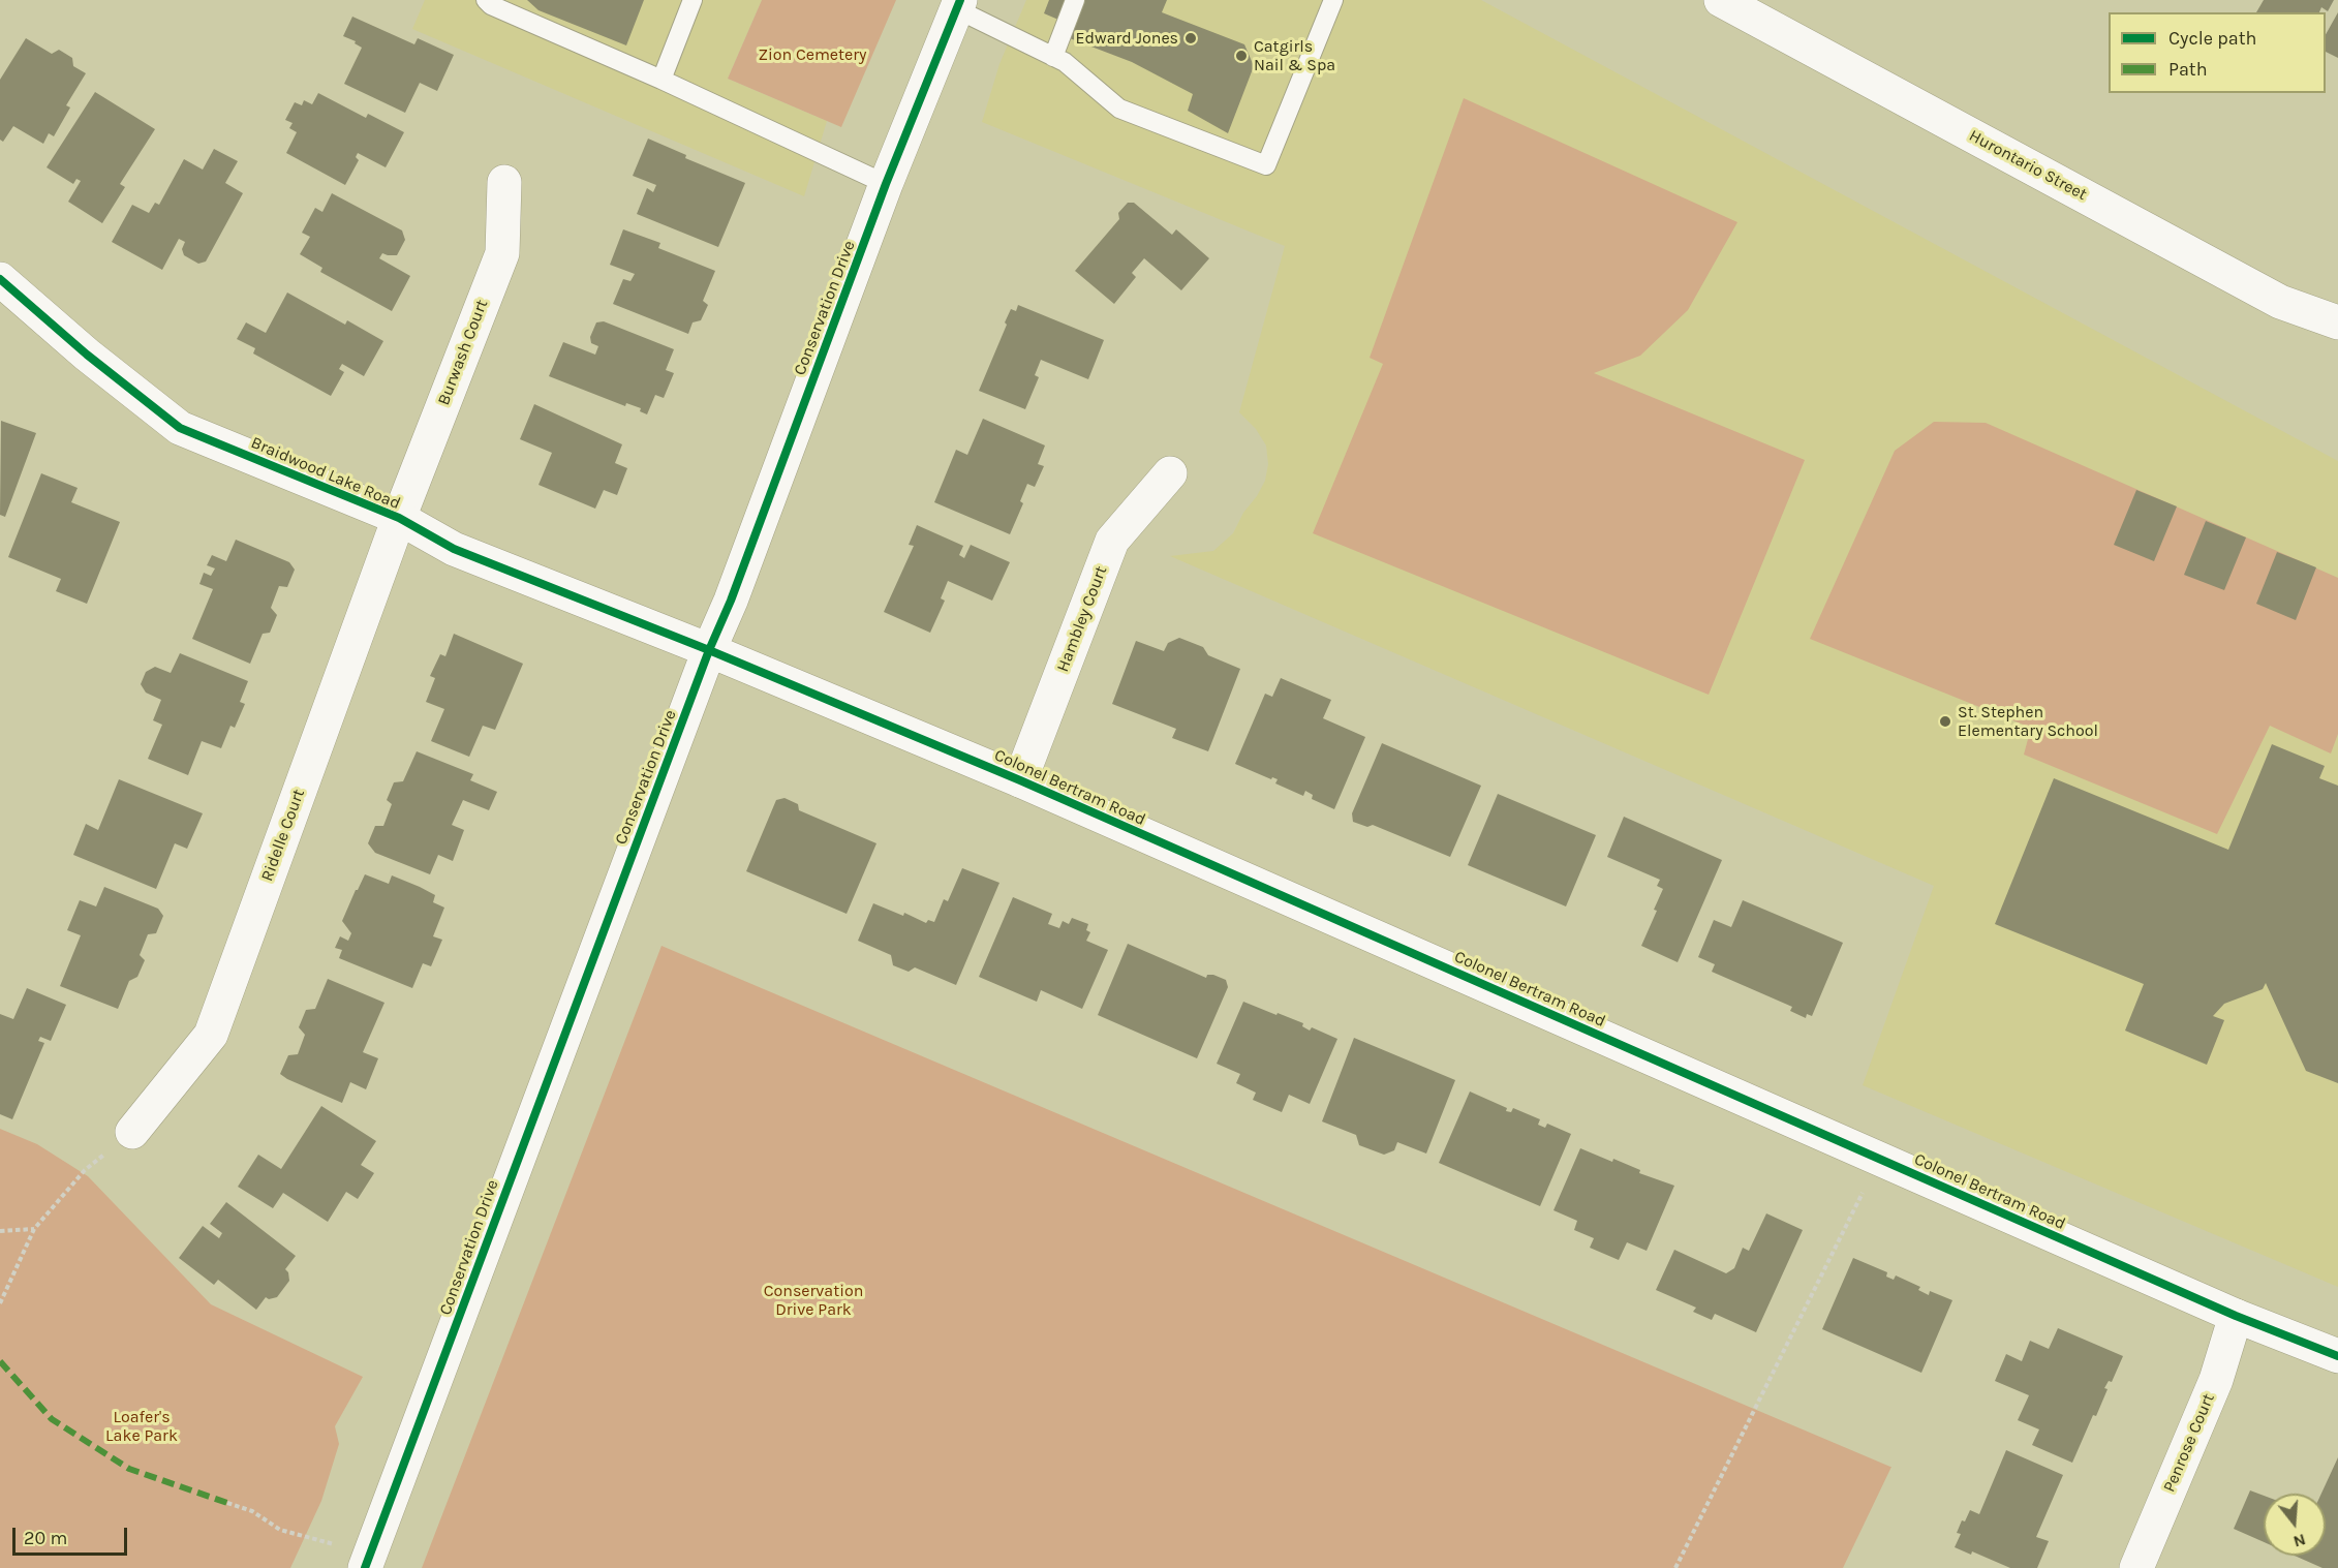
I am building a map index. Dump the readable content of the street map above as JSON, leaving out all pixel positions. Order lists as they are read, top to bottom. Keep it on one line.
{"streets":{"street":["Hurontario Street","Conservation Drive","Burwash Court","Braidwood Lake Road","Hambley Court","Colonel Bertram Road","Ridelle Court","Penrose Court"]},"crossings":[["Conservation Drive","Braidwood Lake Road"],["Conservation Drive","Colonel Bertram Road"],["Burwash Court","Braidwood Lake Road"],["Burwash Court","Ridelle Court"],["Braidwood Lake Road","Colonel Bertram Road"],["Braidwood Lake Road","Ridelle Court"],["Hambley Court","Colonel Bertram Road"],["Colonel Bertram Road","Penrose Court"]],"parks":["Zion Cemetery","Conservation Drive Park","Loafer's Lake Park"],"places":["Edward Jones","Catgirls Nail & Spa","St. Stephen Elementary School"],"legend":["Cycle path","Path"],"scale_bar":"20 m","north":"bottom"}
